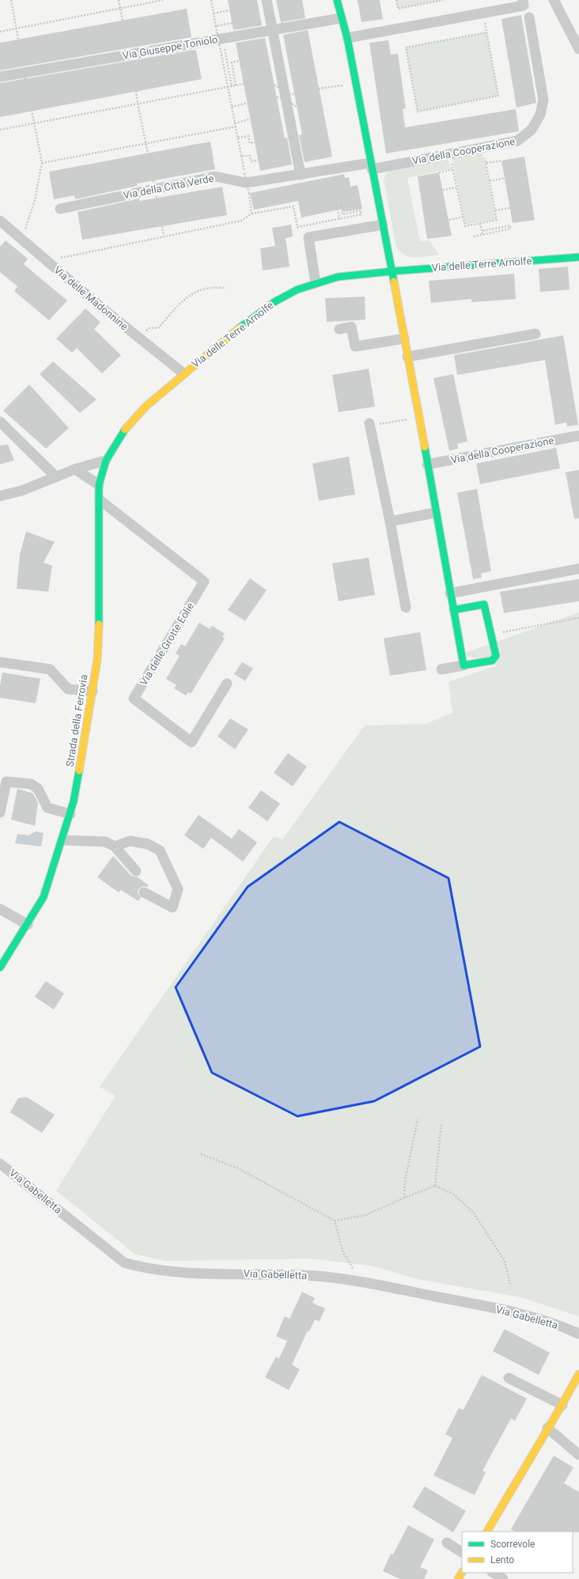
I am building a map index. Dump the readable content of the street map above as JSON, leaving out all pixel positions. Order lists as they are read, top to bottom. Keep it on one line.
{"streets":{"street":["Via Giuseppe Toniolo","Via della Cooperazione","Via della Città Verde","Via delle Terre Arnolfe","Via delle Madonnine","Via delle Grotte Eolie","Strada della Ferrovia","Via Gabelletta"]},"crossings":[["Via della Cooperazione","Via della Città Verde"],["Via delle Terre Arnolfe","Via delle Madonnine"],["Via delle Terre Arnolfe","Strada della Ferrovia"],["Via delle Grotte Eolie","Strada della Ferrovia"]],"legend":["Scorrevole","Lento"]}
